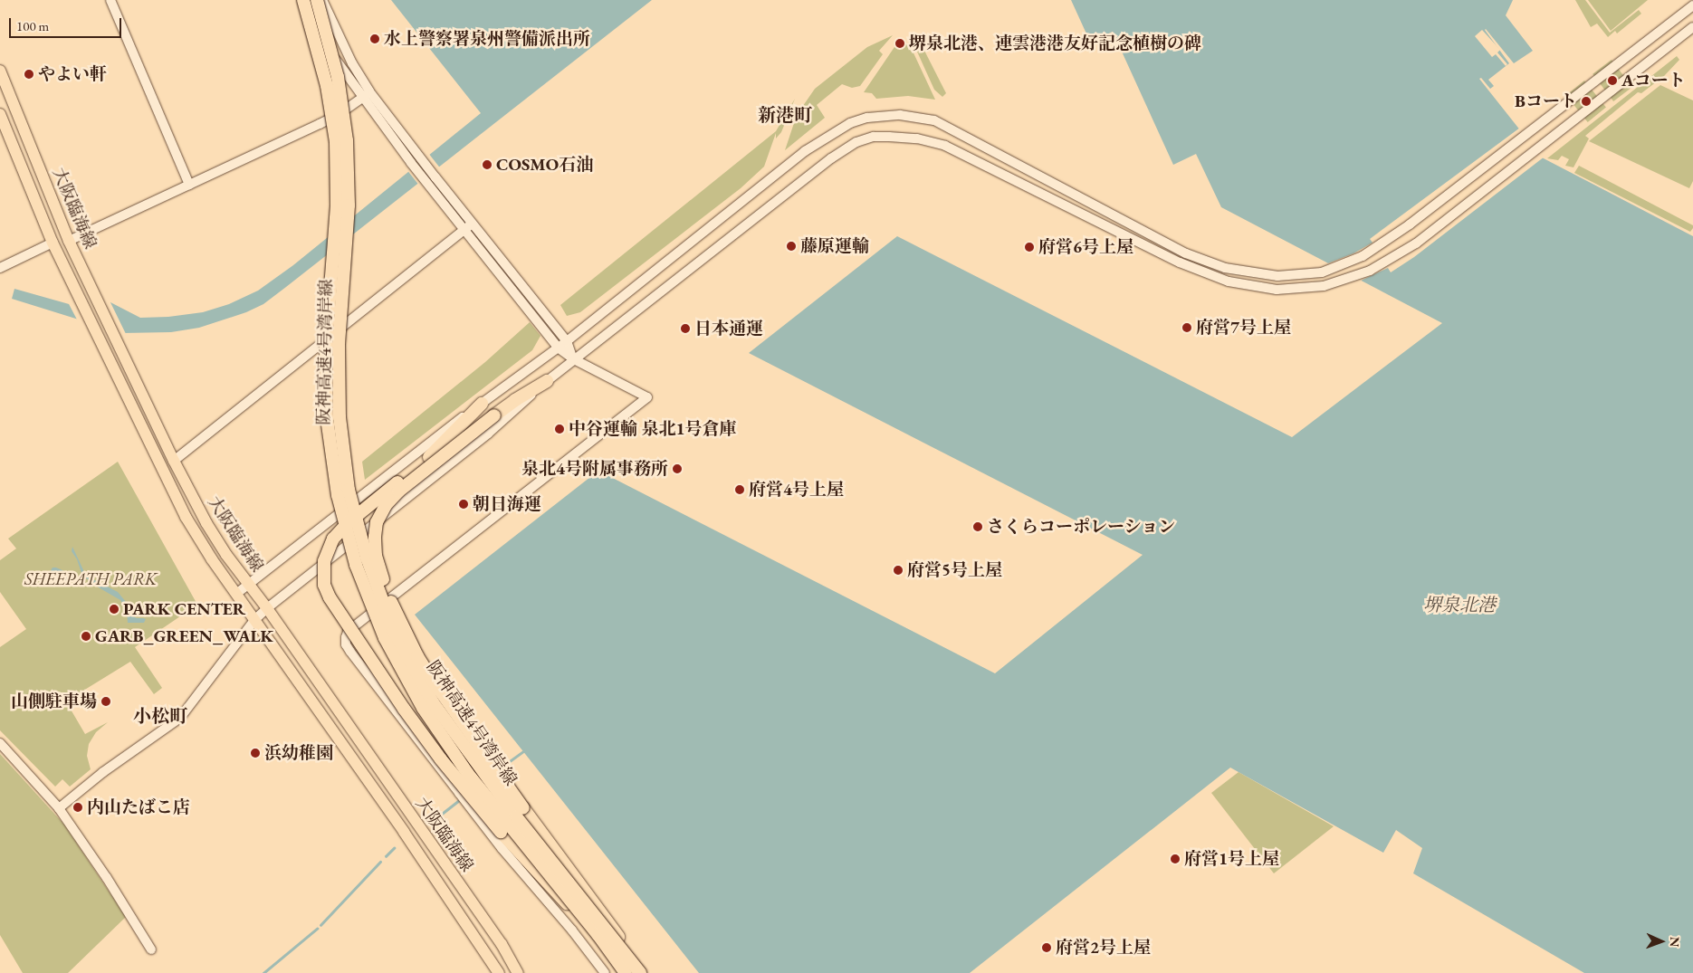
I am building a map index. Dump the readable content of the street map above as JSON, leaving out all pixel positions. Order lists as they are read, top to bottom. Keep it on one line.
{"streets":{"highway":["阪神高速4号湾岸線"],"main road":["大阪臨海線"]},"districts":["新港町","小松町"],"water":["堺泉北港"],"parks":["SHEEPATH PARK"],"places":["水上警察署泉州警備派出所","堺泉北港、連雲港港友好記念植樹の碑","やよい軒","Aコート","Bコート","COSMO石油","藤原運輸","府営6号上屋","府営7号上屋","日本通運","中谷運輸 泉北1号倉庫","泉北4号附属事務所","府営4号上屋","朝日海運","さくらコーポレーション","府営5号上屋","PARK CENTER","GARB_GREEN_WALK","山側駐車場","浜幼稚園","内山たばこ店","府営1号上屋","府営2号上屋"],"scale_bar":"100 m","north":"right"}
